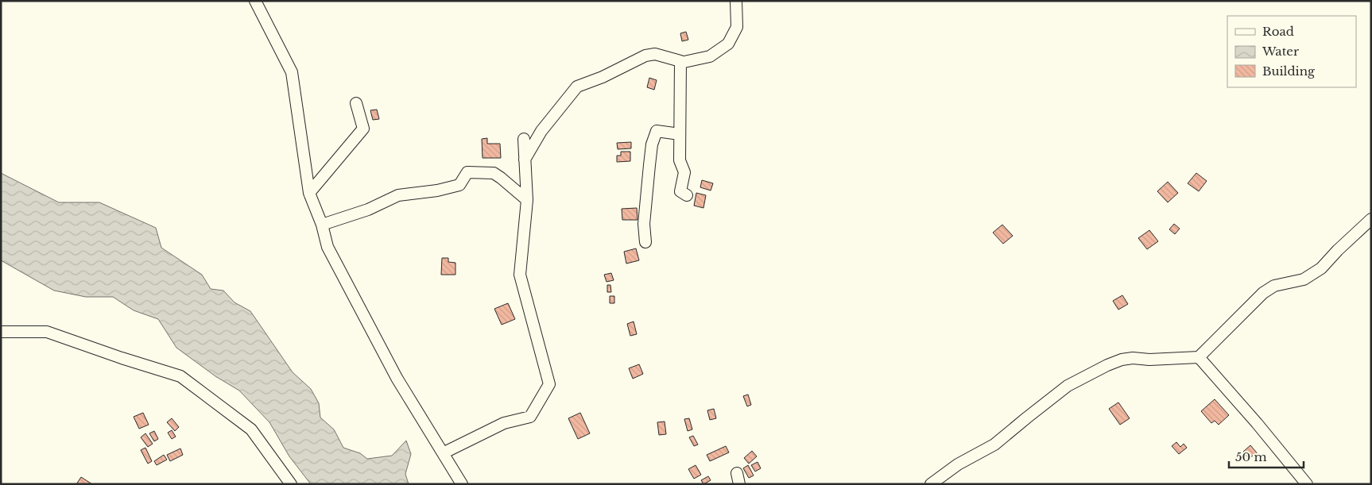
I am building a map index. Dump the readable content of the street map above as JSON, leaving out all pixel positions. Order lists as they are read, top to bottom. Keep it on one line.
{"legend":["Road","Water","Building"],"scale_bar":"50 m"}
